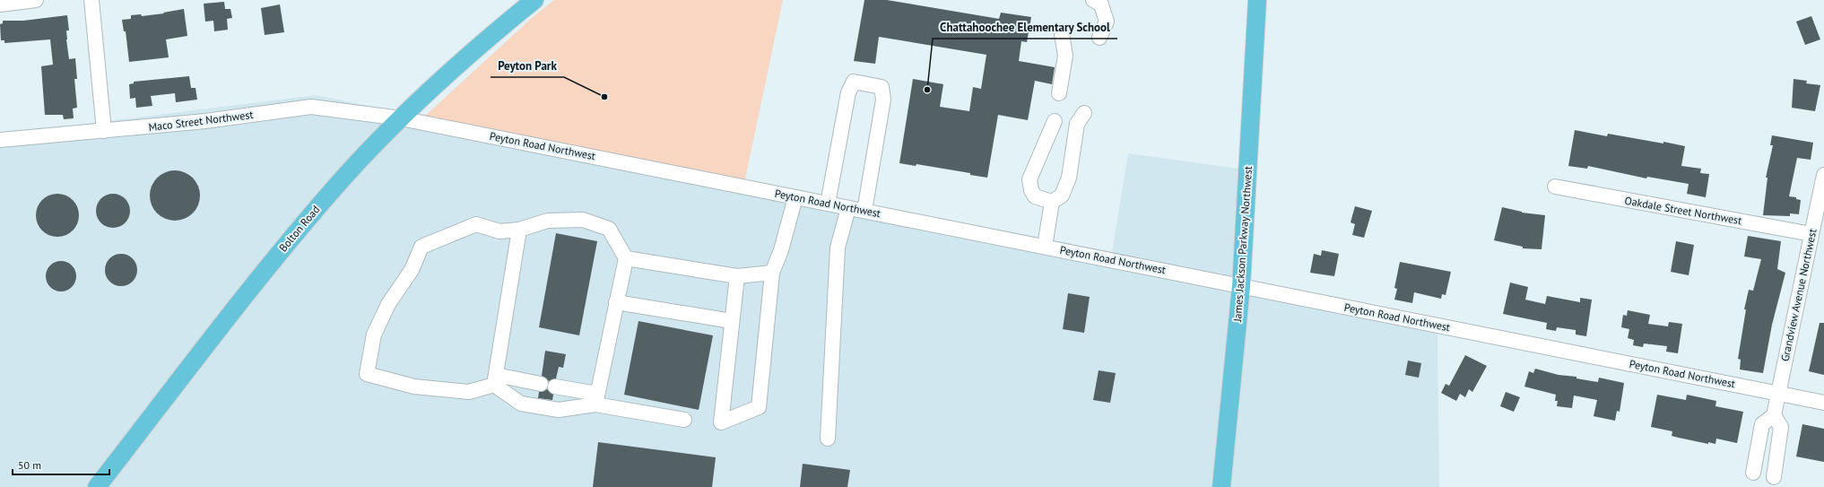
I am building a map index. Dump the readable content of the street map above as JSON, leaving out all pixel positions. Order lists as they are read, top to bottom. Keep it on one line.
{"streets":{"main road":["Bolton Road","James Jackson Parkway Northwest"],"street":["Maco Street Northwest","Peyton Road Northwest","Oakdale Street Northwest","Grandview Avenue Northwest"]},"crossings":[["Maco Street Northwest","Peyton Road Northwest"],["Maco Street Northwest","Bolton Road"],["Peyton Road Northwest","Bolton Road"],["Peyton Road Northwest","James Jackson Parkway Northwest"],["Peyton Road Northwest","Grandview Avenue Northwest"],["Oakdale Street Northwest","Grandview Avenue Northwest"]],"places":["Chattahoochee Elementary School","Peyton Park"],"scale_bar":"50 m"}
